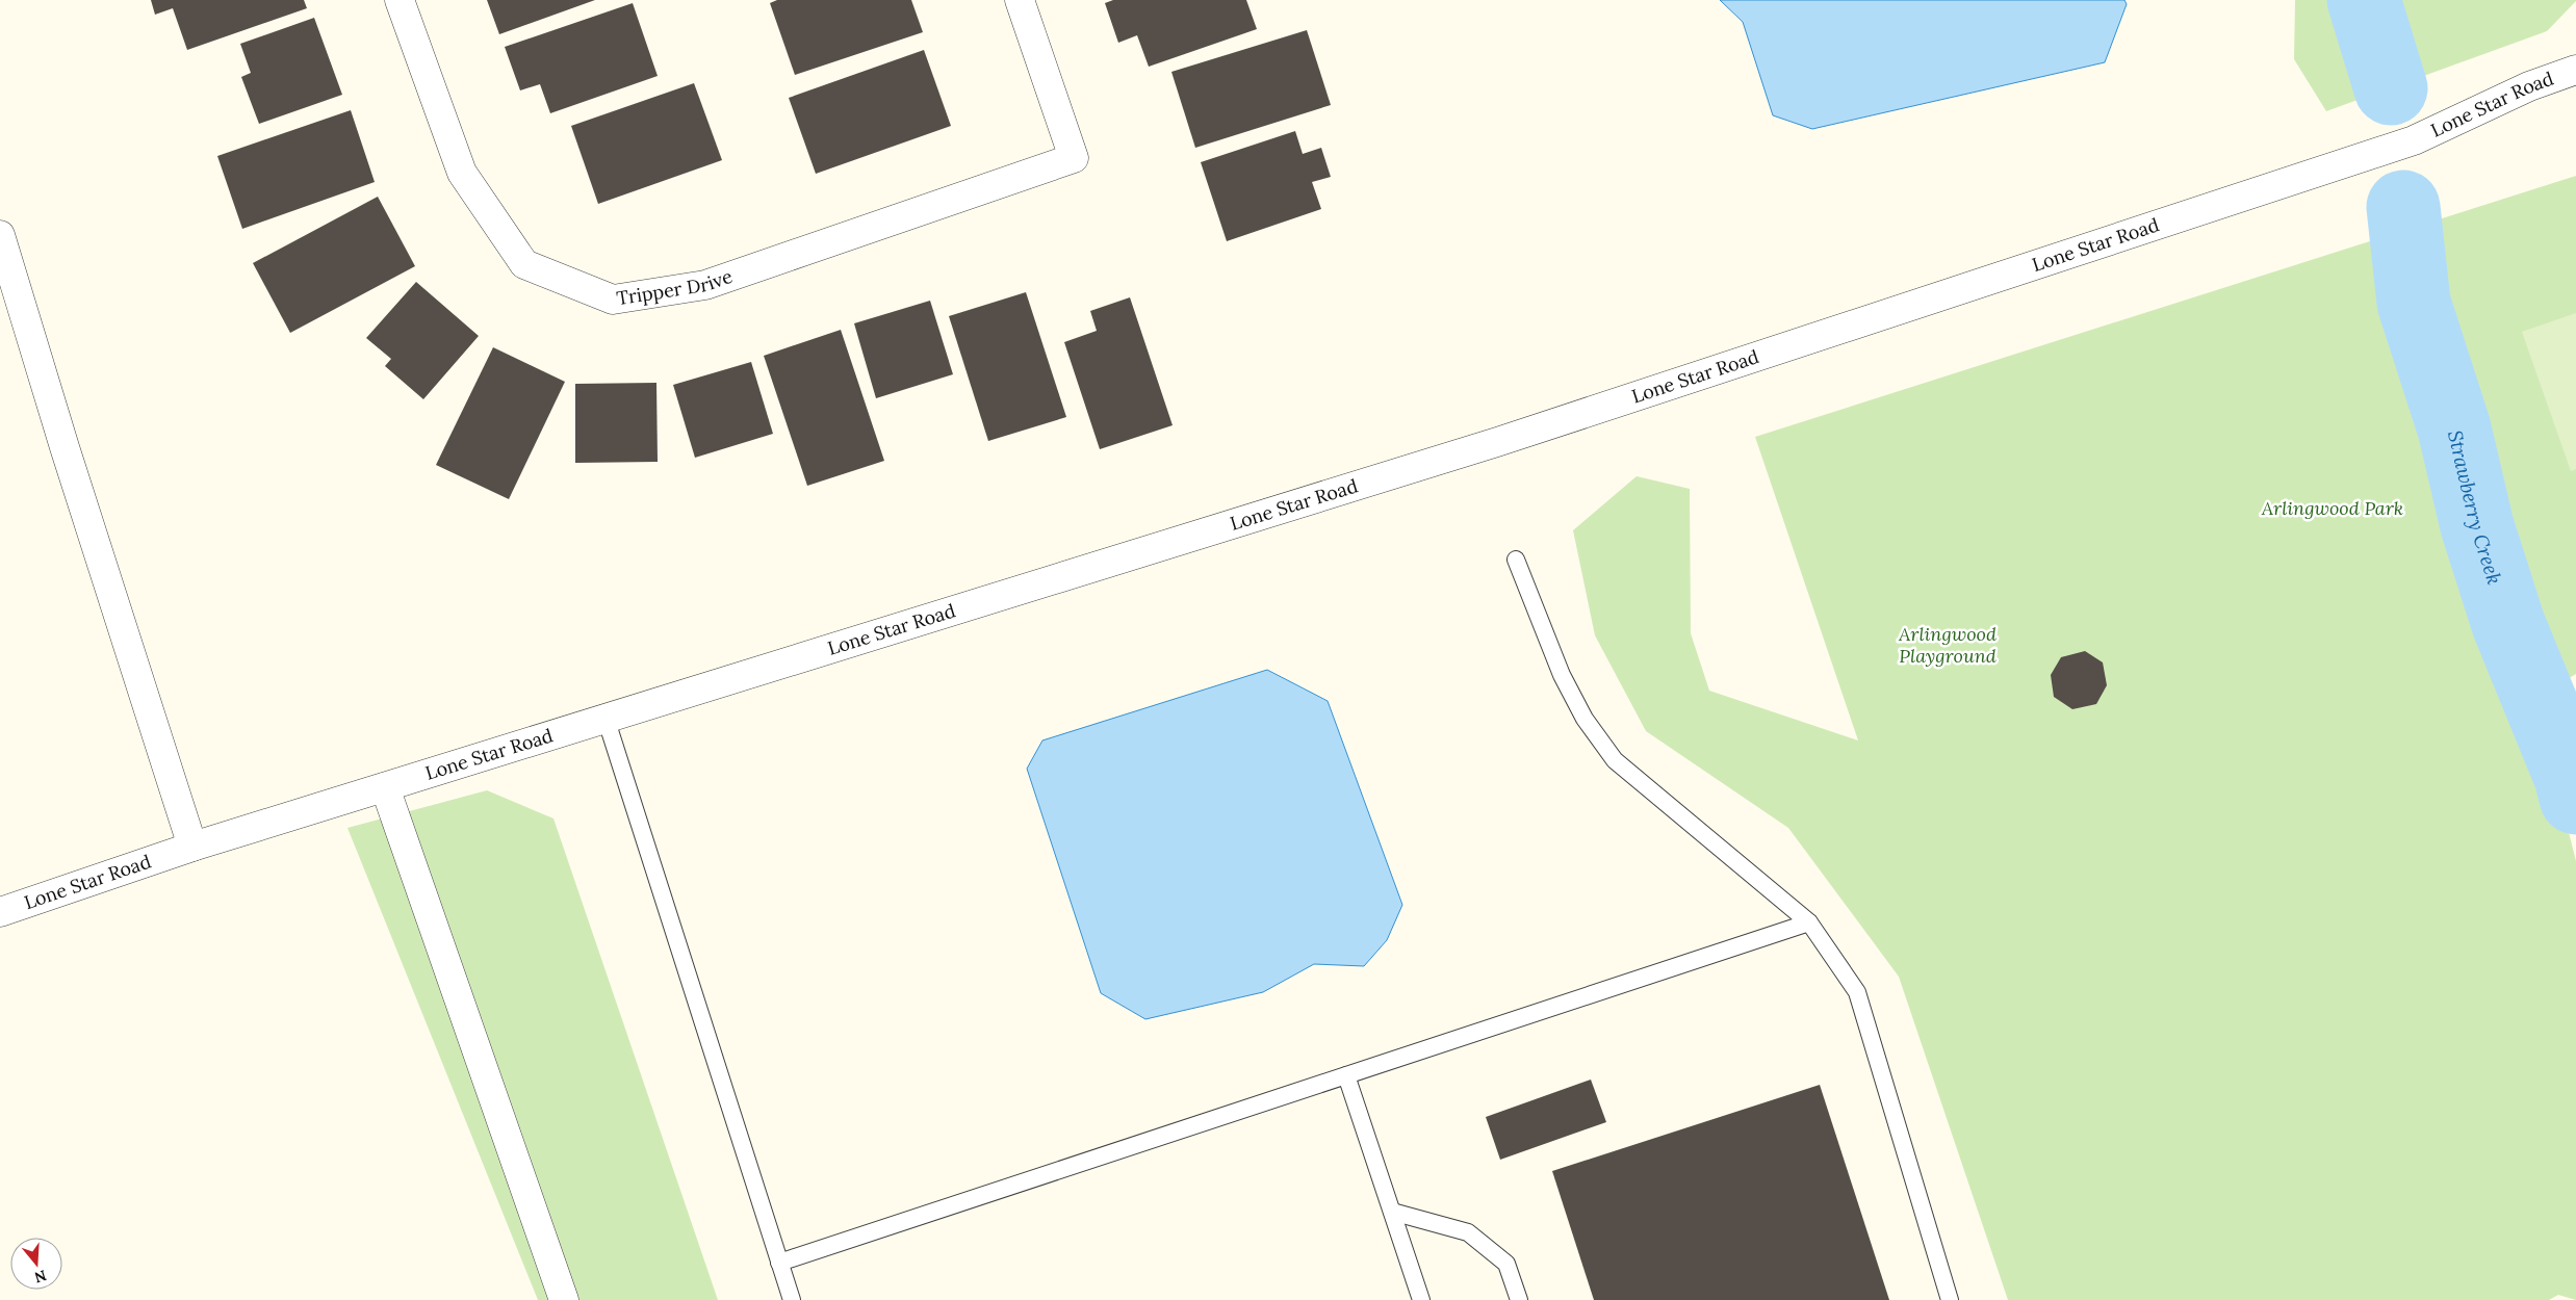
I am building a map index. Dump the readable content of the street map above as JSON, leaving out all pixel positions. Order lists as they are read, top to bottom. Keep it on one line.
{"streets":{"street":["Lone Star Road","Tripper Drive"]},"water":["Strawberry Creek"],"parks":["Arlingwood Park","Arlingwood Playground"],"north":"bottom"}
